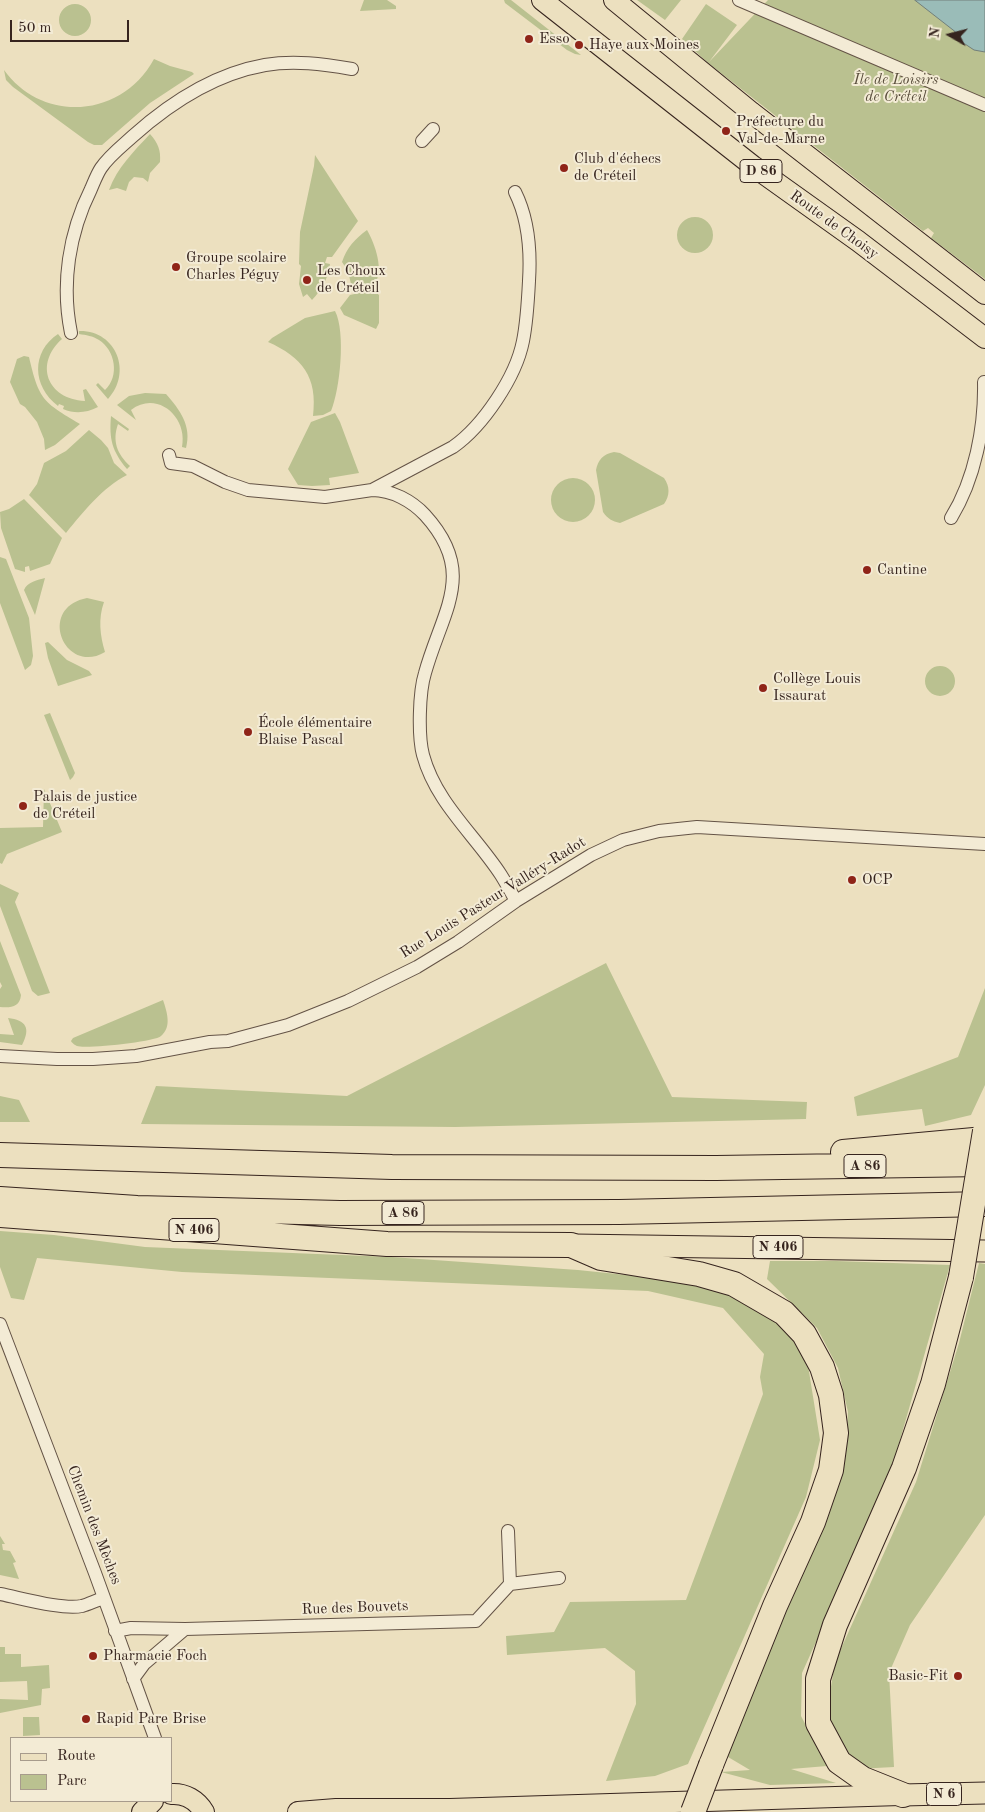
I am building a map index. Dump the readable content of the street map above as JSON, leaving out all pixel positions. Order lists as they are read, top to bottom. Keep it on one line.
{"streets":{"highway":["A 86","N 406","N 6"],"main road":["D 86","Route de Choisy"],"street":["Rue Louis Pasteur Valléry-Radot","Chemin des Mèches","Rue des Bouvets"]},"crossings":[["Chemin des Mèches","Rue des Bouvets"]],"parks":["Île de Loisirs de Créteil"],"places":["Esso","Haye aux Moines","Préfecture du Val-de-Marne","Club d'échecs de Créteil","Groupe scolaire Charles Péguy","Les Choux de Créteil","Cantine","Collège Louis Issaurat","École élémentaire Blaise Pascal","Palais de justice de Créteil","OCP","Pharmacie Foch","Basic-Fit","Rapid Pare Brise"],"legend":["Route","Parc"],"scale_bar":"50 m","north":"left"}
